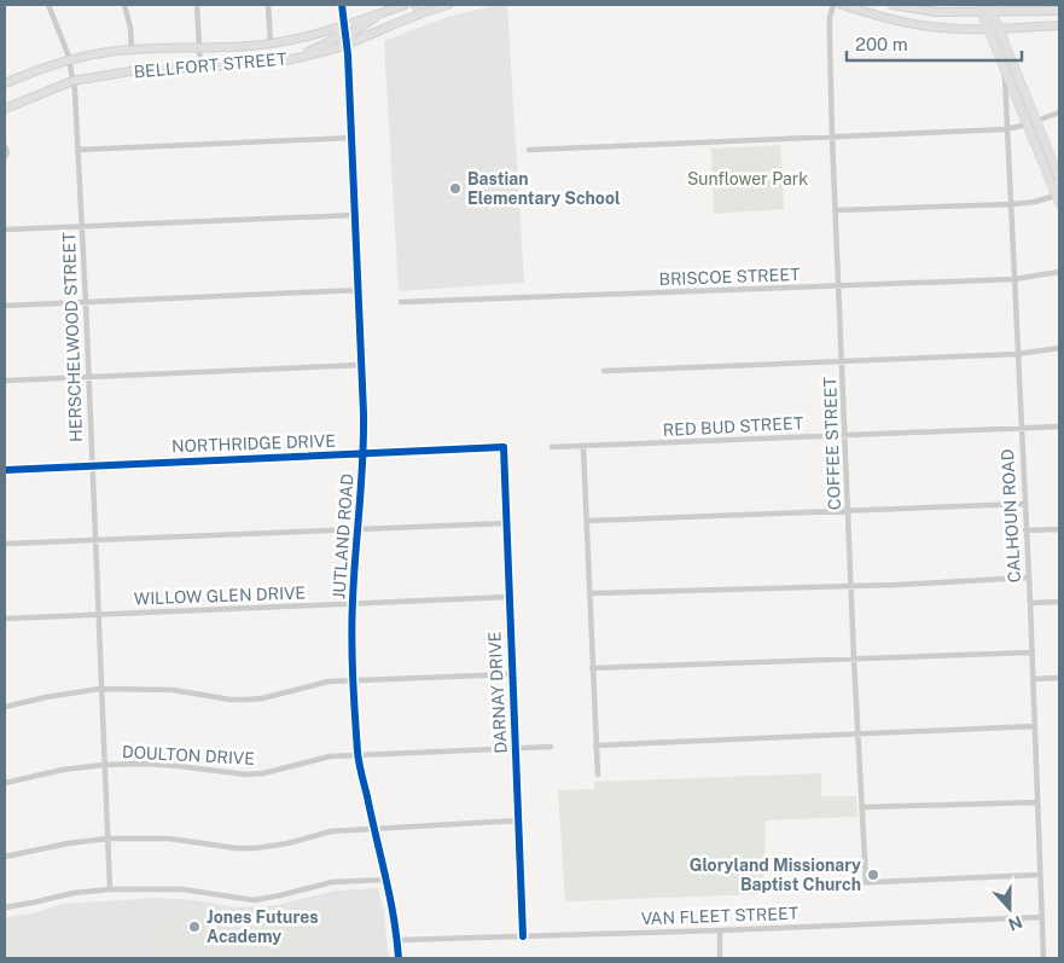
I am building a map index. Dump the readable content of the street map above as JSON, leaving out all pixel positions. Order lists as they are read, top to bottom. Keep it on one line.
{"streets":{"main road":["BELLFORT STREET","JUTLAND ROAD"],"street":["BRISCOE STREET","HERSCHELWOOD STREET","RED BUD STREET","NORTHRIDGE DRIVE","COFFEE STREET","CALHOUN ROAD","WILLOW GLEN DRIVE","DARNAY DRIVE","DOULTON DRIVE","VAN FLEET STREET"]},"crossings":[["BELLFORT STREET","HERSCHELWOOD STREET"],["BELLFORT STREET","JUTLAND ROAD"],["BRISCOE STREET","COFFEE STREET"],["BRISCOE STREET","CALHOUN ROAD"],["HERSCHELWOOD STREET","NORTHRIDGE DRIVE"],["HERSCHELWOOD STREET","WILLOW GLEN DRIVE"],["HERSCHELWOOD STREET","DOULTON DRIVE"],["RED BUD STREET","COFFEE STREET"],["RED BUD STREET","CALHOUN ROAD"],["NORTHRIDGE DRIVE","JUTLAND ROAD"],["NORTHRIDGE DRIVE","DARNAY DRIVE"],["CALHOUN ROAD","VAN FLEET STREET"],["JUTLAND ROAD","WILLOW GLEN DRIVE"],["JUTLAND ROAD","DOULTON DRIVE"],["JUTLAND ROAD","VAN FLEET STREET"],["WILLOW GLEN DRIVE","DARNAY DRIVE"],["DARNAY DRIVE","DOULTON DRIVE"],["DARNAY DRIVE","VAN FLEET STREET"]],"parks":["Sunflower Park"],"places":["Bastian Elementary School","Gloryland Missionary Baptist Church","Jones Futures Academy"],"scale_bar":"200 m","north":"bottom"}
